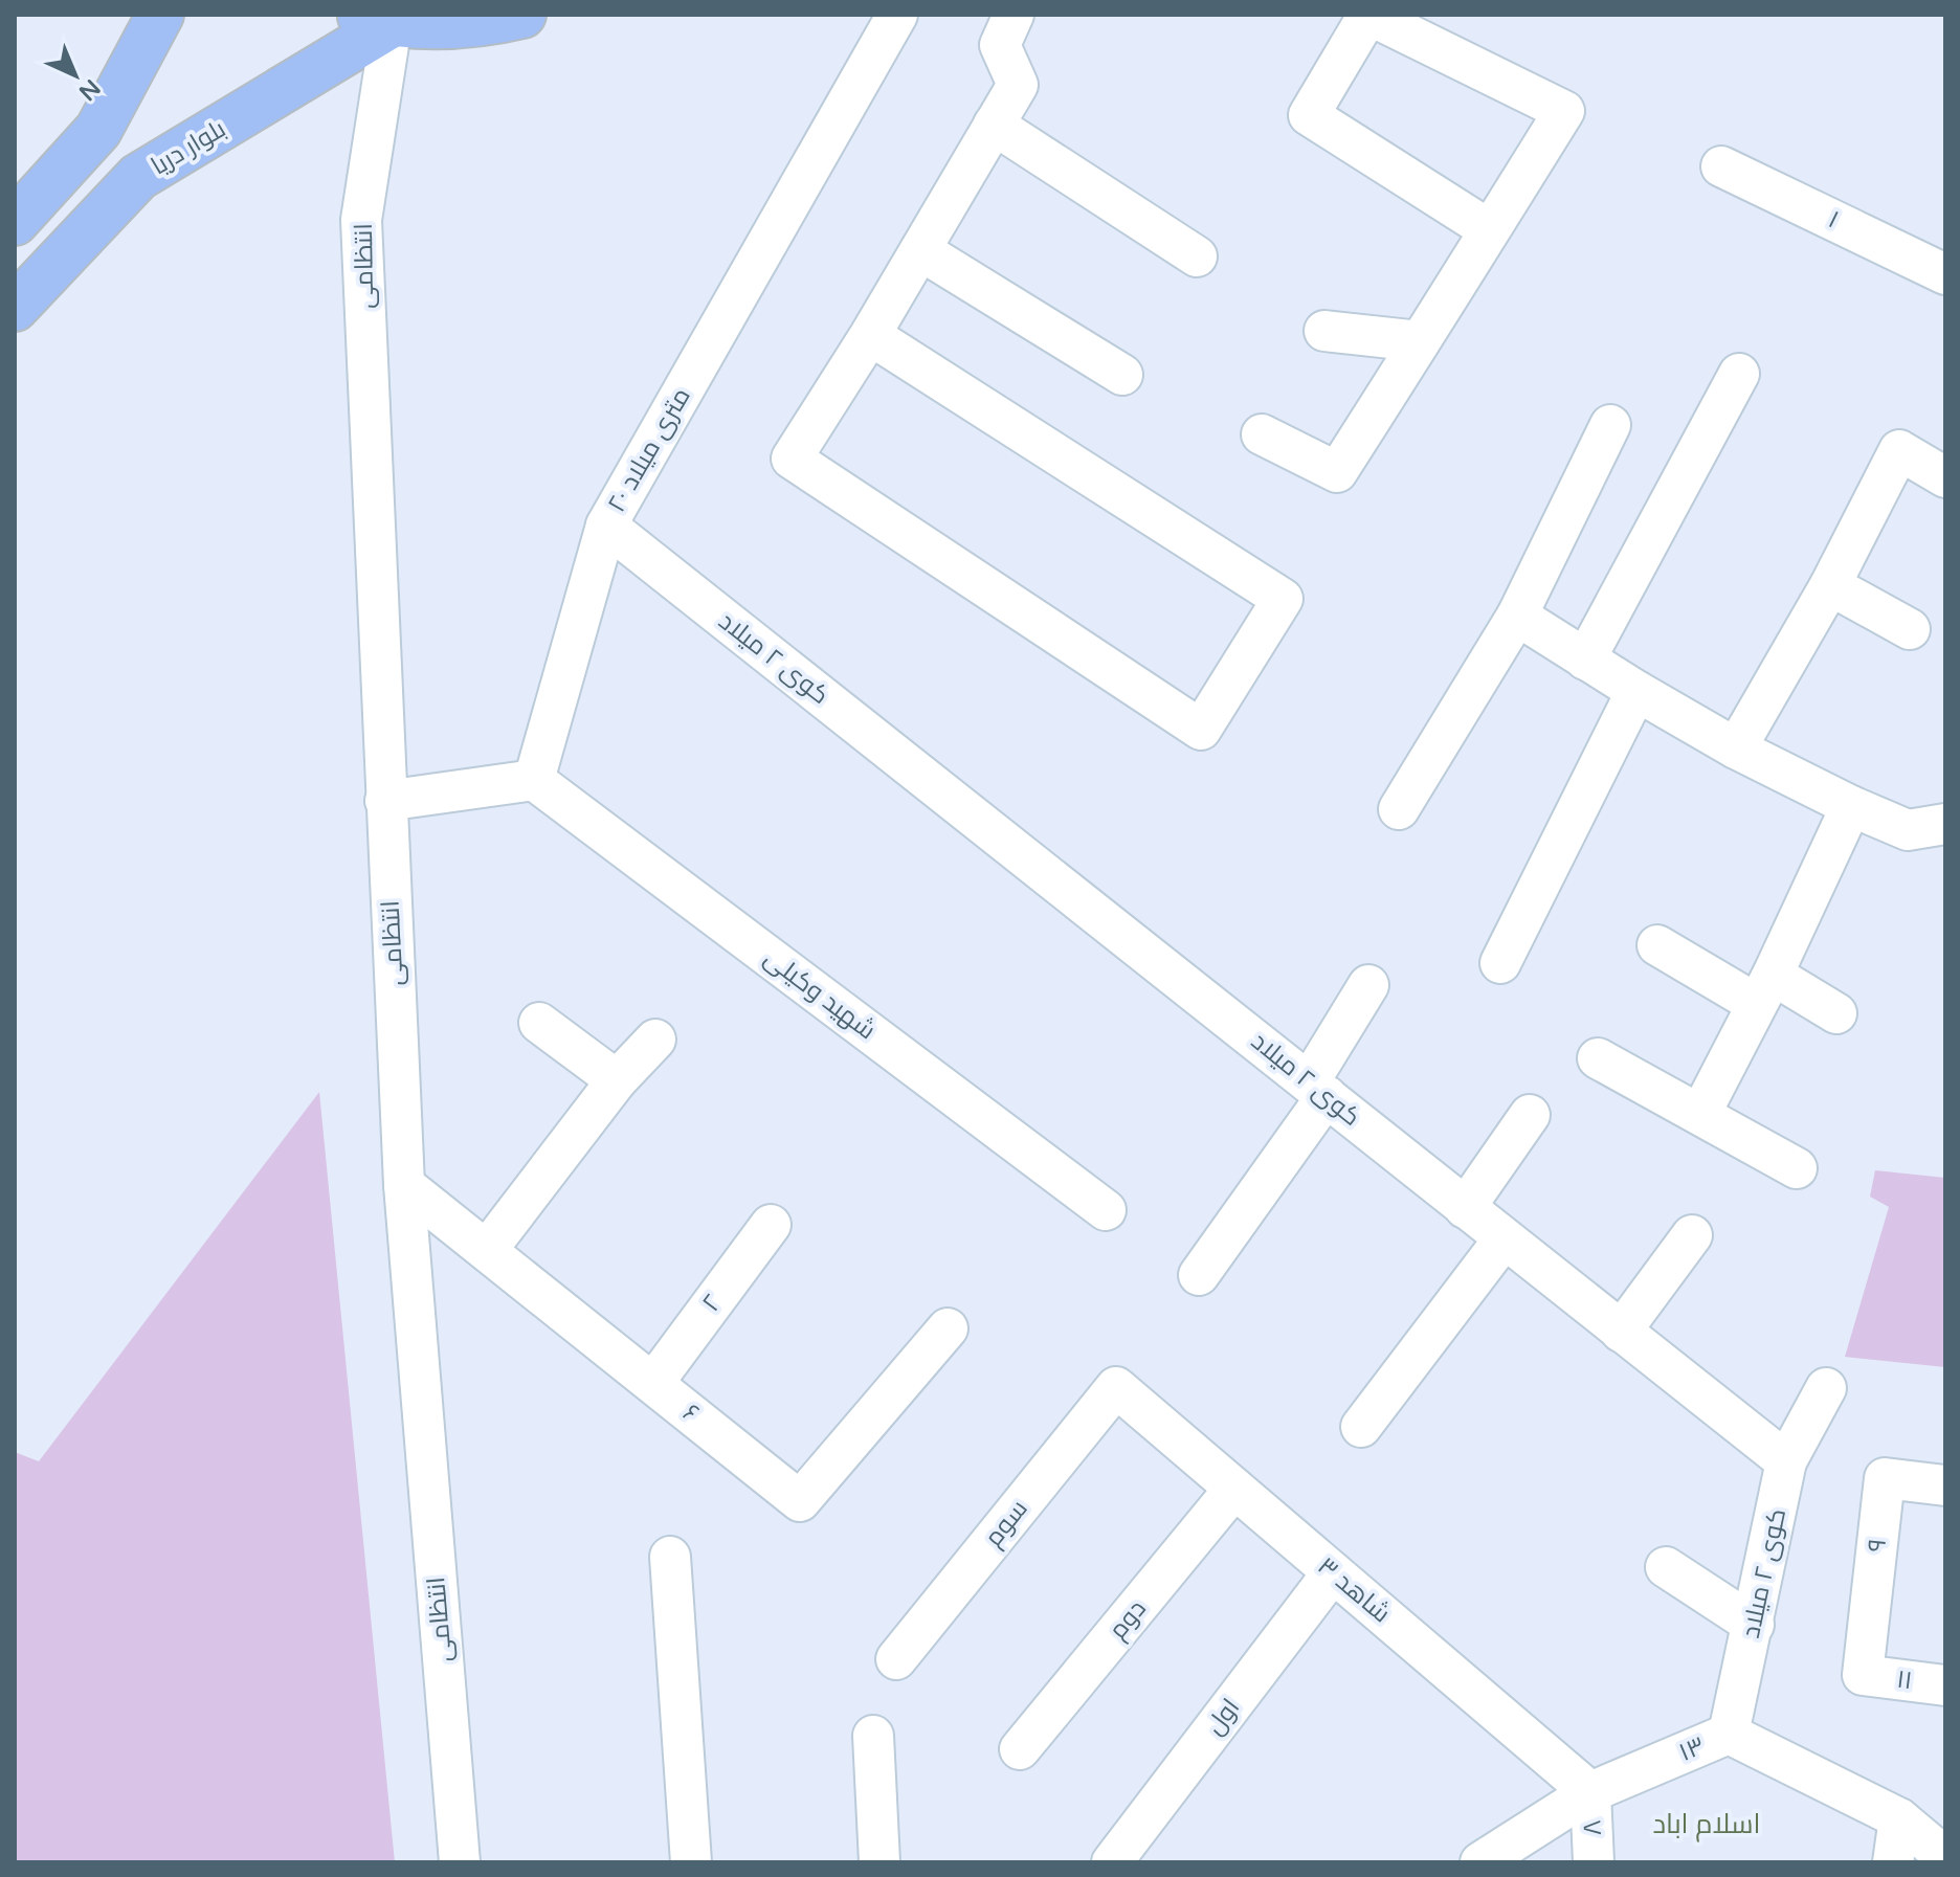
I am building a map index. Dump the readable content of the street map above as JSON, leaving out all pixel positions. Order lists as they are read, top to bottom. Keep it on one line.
{"streets":{"main road":["بلوار دریا"],"street":["۱","انتظامی","۲۰ متری میلاد","کوی ۲ میلاد","شهید وکیلی","۲","۶","سوم","۹","شاهد ۳","دوم","۱۱","اول","۱۳","۸"]},"crossings":[["بلوار دریا","انتظامی"],["انتظامی","۶"],["۲۰ متری میلاد","کوی ۲ میلاد"],["۲۰ متری میلاد","شهید وکیلی"],["کوی ۲ میلاد","۱۳"],["۲","۶"],["سوم","شاهد ۳"],["۹","۱۱"],["شاهد ۳","دوم"],["شاهد ۳","اول"],["شاهد ۳","۱۳"],["شاهد ۳","۸"],["۱۳","۸"]],"districts":["اسلام اباد"],"north":"bottom right"}
